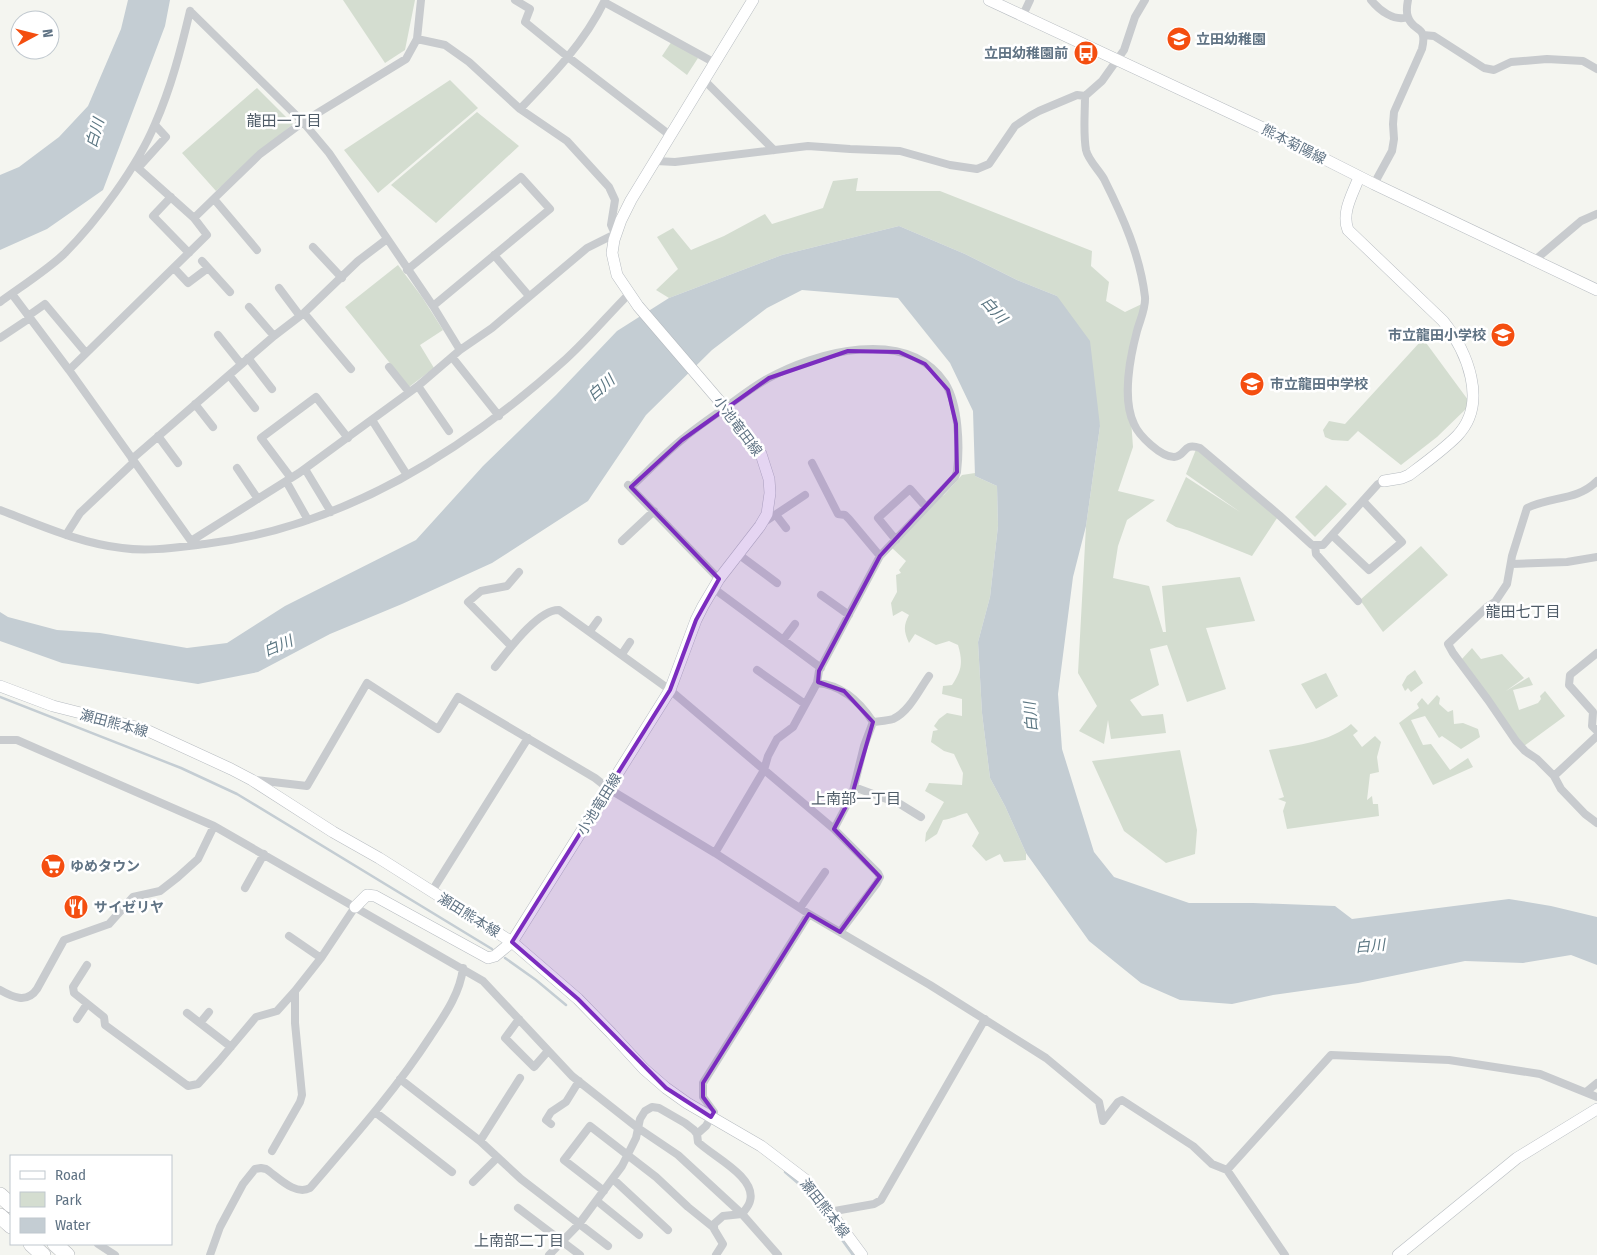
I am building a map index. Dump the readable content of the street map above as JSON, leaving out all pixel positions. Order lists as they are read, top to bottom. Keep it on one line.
{"streets":{"main road":["熊本菊陽線","小池竜田線","瀬田熊本線"]},"crossings":[["小池竜田線","瀬田熊本線"]],"districts":["龍田一丁目","龍田七丁目","上南部一丁目","上南部二丁目"],"water":["白川"],"places":{"school or university":["立田幼稚園","市立龍田小学校","市立龍田中学校"],"bus stop":["立田幼稚園前"],"supermarket":["ゆめタウン"],"restaurant":["サイゼリヤ"]},"legend":["Road","Park","Water"],"north":"right"}
